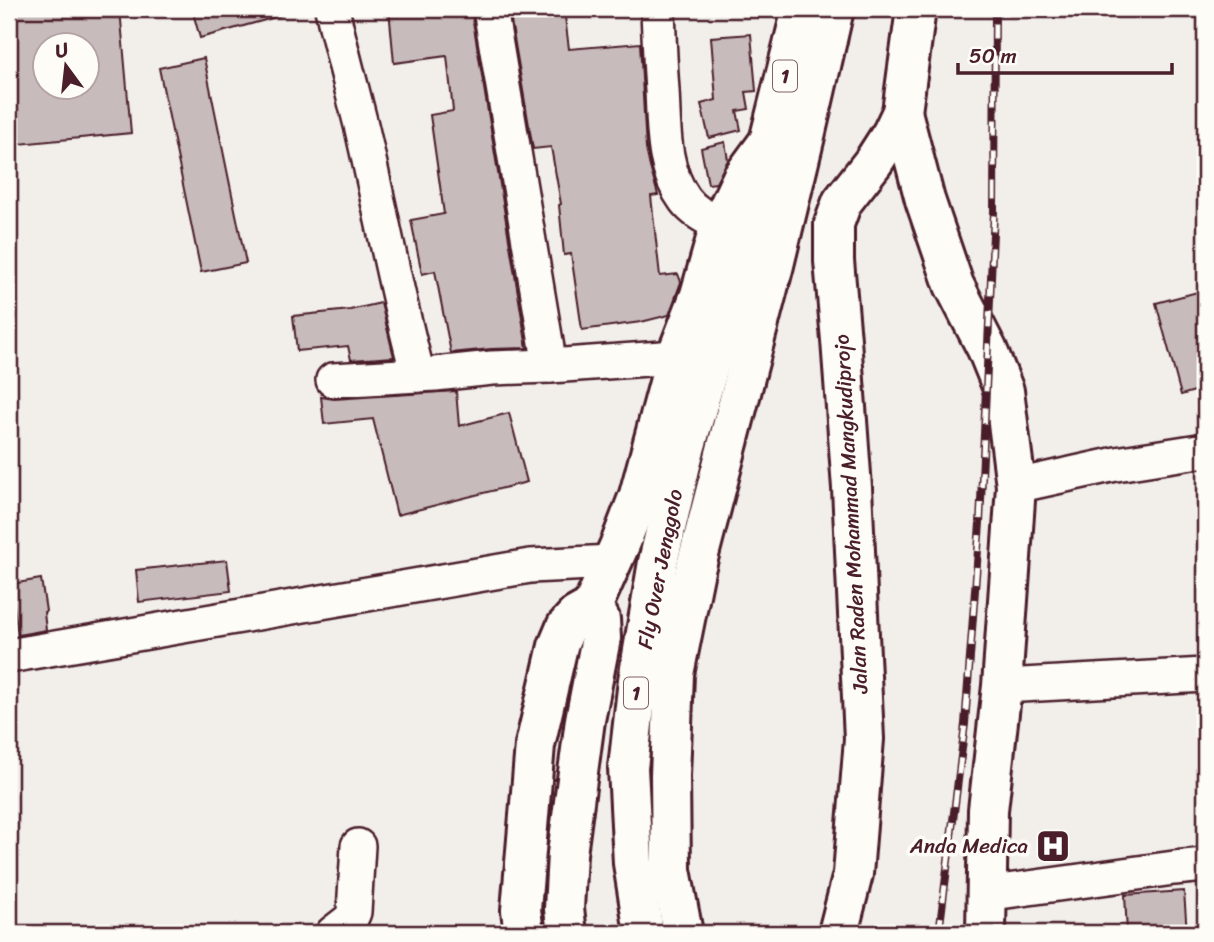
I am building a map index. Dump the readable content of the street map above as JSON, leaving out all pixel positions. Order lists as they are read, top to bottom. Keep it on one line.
{"streets":{"main road":["1","Jalan Raden Mohammad Mangkudiprojo","Fly Over Jenggolo"]},"crossings":[["1","Fly Over Jenggolo"]],"places":{"hospital":["Anda Medica"]},"scale_bar":"50 m","north":"top"}
